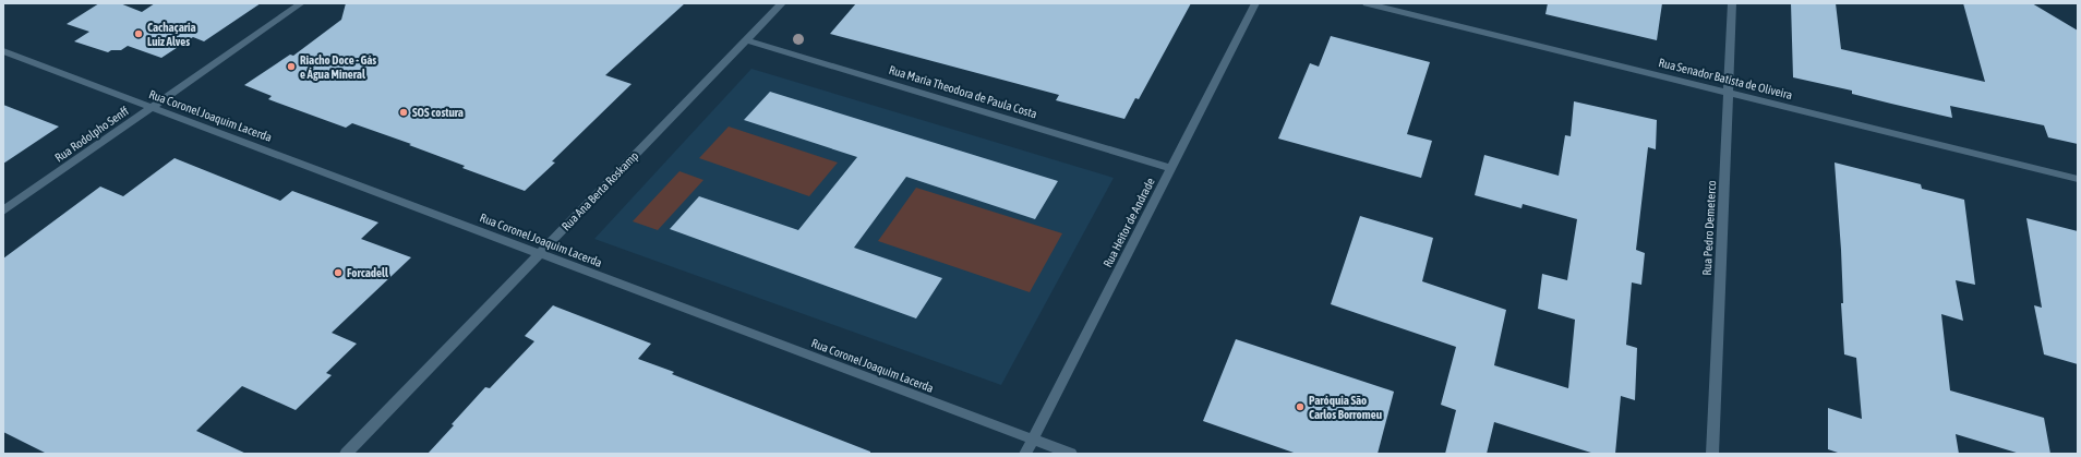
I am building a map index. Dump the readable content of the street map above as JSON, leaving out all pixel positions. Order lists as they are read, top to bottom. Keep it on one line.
{"streets":{"street":["Rua Senador Batista de Oliveira","Rua Maria Theodora de Paula Costa","Rua Coronel Joaquim Lacerda","Rua Rodolpho Senff","Rua Ana Berta Roskamp","Rua Heitor de Andrade","Rua Pedro Demeterco"]},"crossings":[["Rua Senador Batista de Oliveira","Rua Pedro Demeterco"],["Rua Maria Theodora de Paula Costa","Rua Ana Berta Roskamp"],["Rua Maria Theodora de Paula Costa","Rua Heitor de Andrade"],["Rua Coronel Joaquim Lacerda","Rua Rodolpho Senff"],["Rua Coronel Joaquim Lacerda","Rua Ana Berta Roskamp"],["Rua Coronel Joaquim Lacerda","Rua Heitor de Andrade"]],"places":["Cachaçaria Luiz Alves","Riacho Doce - Gás e Água Mineral","SOS costura","Forcadell","Paróquia São Carlos Borromeu"]}
